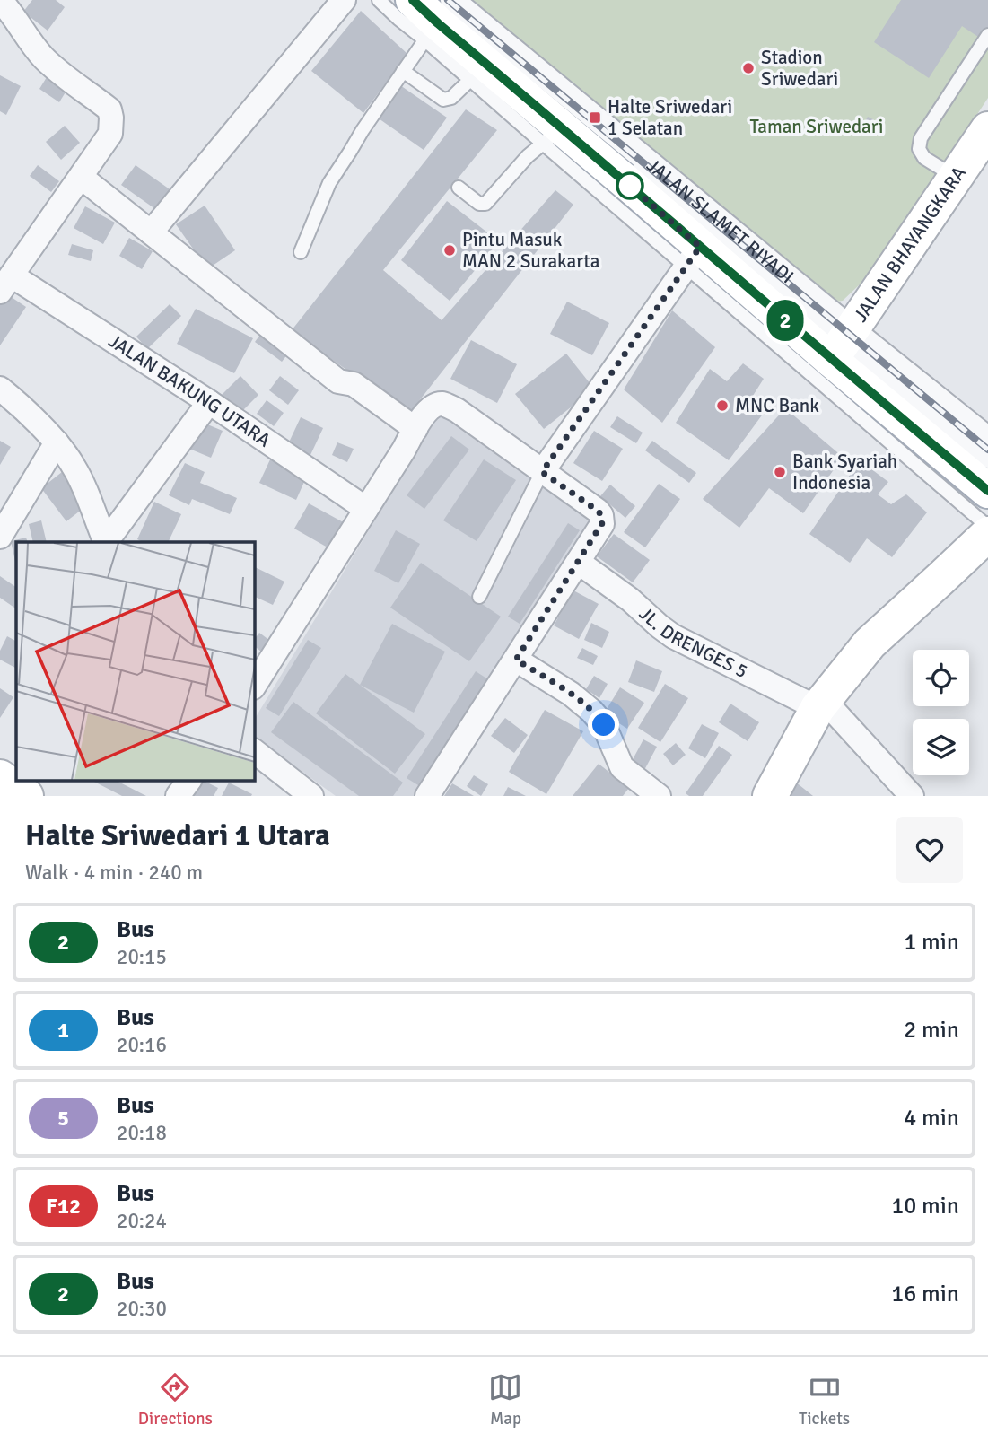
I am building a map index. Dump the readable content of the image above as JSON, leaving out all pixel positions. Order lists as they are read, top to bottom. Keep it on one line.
{"streets":{"main road":["JALAN BHAYANGKARA"],"street":["JALAN SLAMET RIYADI","JALAN BAKUNG UTARA","JL. DRENGES 5"]},"crossings":[["JALAN SLAMET RIYADI","JALAN BHAYANGKARA"]],"parks":["Taman Sriwedari"],"places":{"other":["Stadion Sriwedari","Pintu Masuk MAN 2 Surakarta","MNC Bank","Bank Syariah Indonesia"],"transit":["Halte Sriwedari 1 Selatan"]},"lines":["bus line 2"],"page":{"on_map":"2","heading":["Halte Sriwedari 1 Utara","Walk · 4 min · 240 m"],"list":[{"mark":"2","name":"Bus","note":"20:15","value":"1 min"},{"mark":"1","name":"Bus","note":"20:16","value":"2 min"},{"mark":"5","name":"Bus","note":"20:18","value":"4 min"},{"mark":"F12","name":"Bus","note":"20:24","value":"10 min"},{"mark":"2","name":"Bus","note":"20:30","value":"16 min"}],"tabs":["Directions","Map","Tickets"]}}
